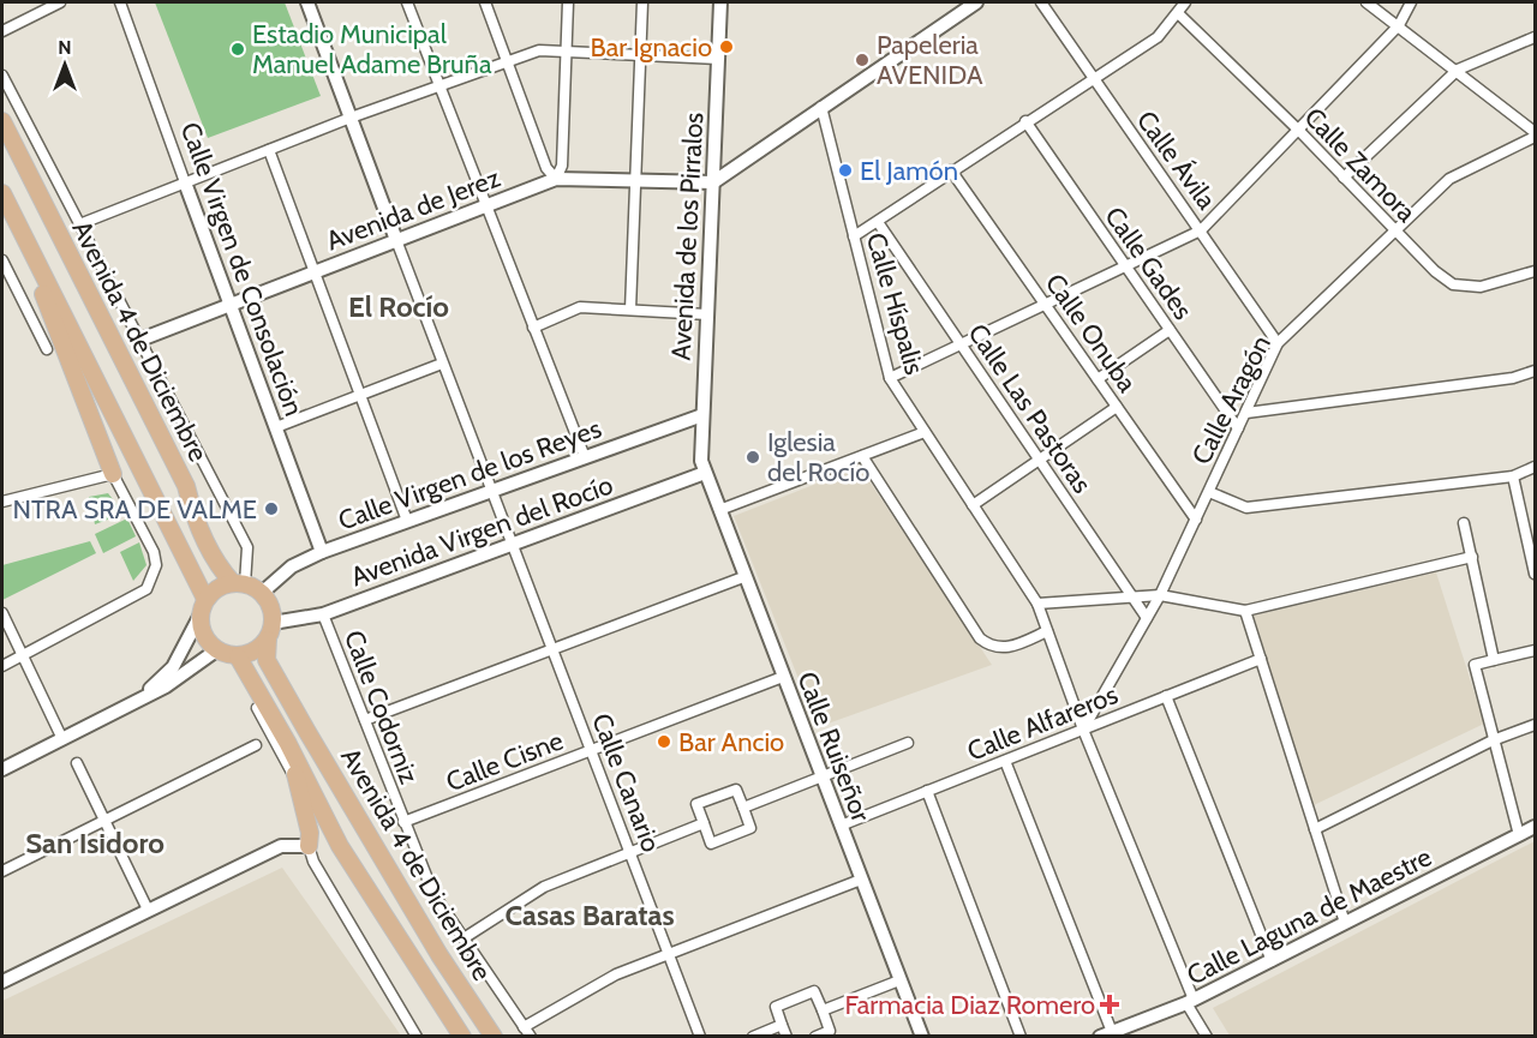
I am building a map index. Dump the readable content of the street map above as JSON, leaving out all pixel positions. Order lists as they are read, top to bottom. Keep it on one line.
{"streets":{"main road":["Avenida 4 de Diciembre"],"street":["Calle Ávila","Calle Zamora","Avenida de Jerez","Avenida de los Pirralos","Calle Gades","Calle Virgen de Consolación","Calle Híspalis","Calle Onuba","Calle Aragón","Calle Las Pastoras","Calle Virgen de los Reyes","Avenida Virgen del Rocío","Calle Codorniz","Calle Alfareros","Calle Ruiseñor","Calle Cisne","Calle Canario","Calle Laguna de Maestre"]},"crossings":[["Calle Ávila","Calle Aragón"],["Calle Zamora","Calle Aragón"],["Avenida de Jerez","Avenida de los Pirralos"],["Avenida de Jerez","Calle Virgen de Consolación"],["Avenida de Jerez","Calle Canario"],["Avenida de los Pirralos","Calle Virgen de los Reyes"],["Avenida de los Pirralos","Avenida Virgen del Rocío"],["Avenida de los Pirralos","Calle Ruiseñor"],["Calle Gades","Calle Aragón"],["Calle Virgen de Consolación","Calle Virgen de los Reyes"],["Calle Híspalis","Calle Aragón"],["Calle Híspalis","Calle Alfareros"],["Calle Híspalis","Calle Laguna de Maestre"],["Calle Onuba","Calle Aragón"],["Avenida 4 de Diciembre","Calle Virgen de los Reyes"],["Avenida 4 de Diciembre","Avenida Virgen del Rocío"],["Calle Aragón","Calle Las Pastoras"],["Calle Aragón","Calle Alfareros"],["Calle Virgen de los Reyes","Avenida Virgen del Rocío"],["Calle Virgen de los Reyes","Calle Canario"],["Avenida Virgen del Rocío","Calle Codorniz"],["Avenida Virgen del Rocío","Calle Ruiseñor"],["Avenida Virgen del Rocío","Calle Canario"],["Calle Codorniz","Calle Cisne"],["Calle Alfareros","Calle Ruiseñor"],["Calle Ruiseñor","Calle Cisne"],["Calle Cisne","Calle Canario"]],"districts":["El Rocío","San Isidoro","Casas Baratas"],"places":{"other":["Bar Ignacio","Estadio Municipal Manuel Adame Bruña","Papeleria AVENIDA","El Jamón","Iglesia del Rocío","NTRA SRA DE VALME","Bar Ancio"],"health":["Farmacia Diaz Romero"]},"north":"top"}
